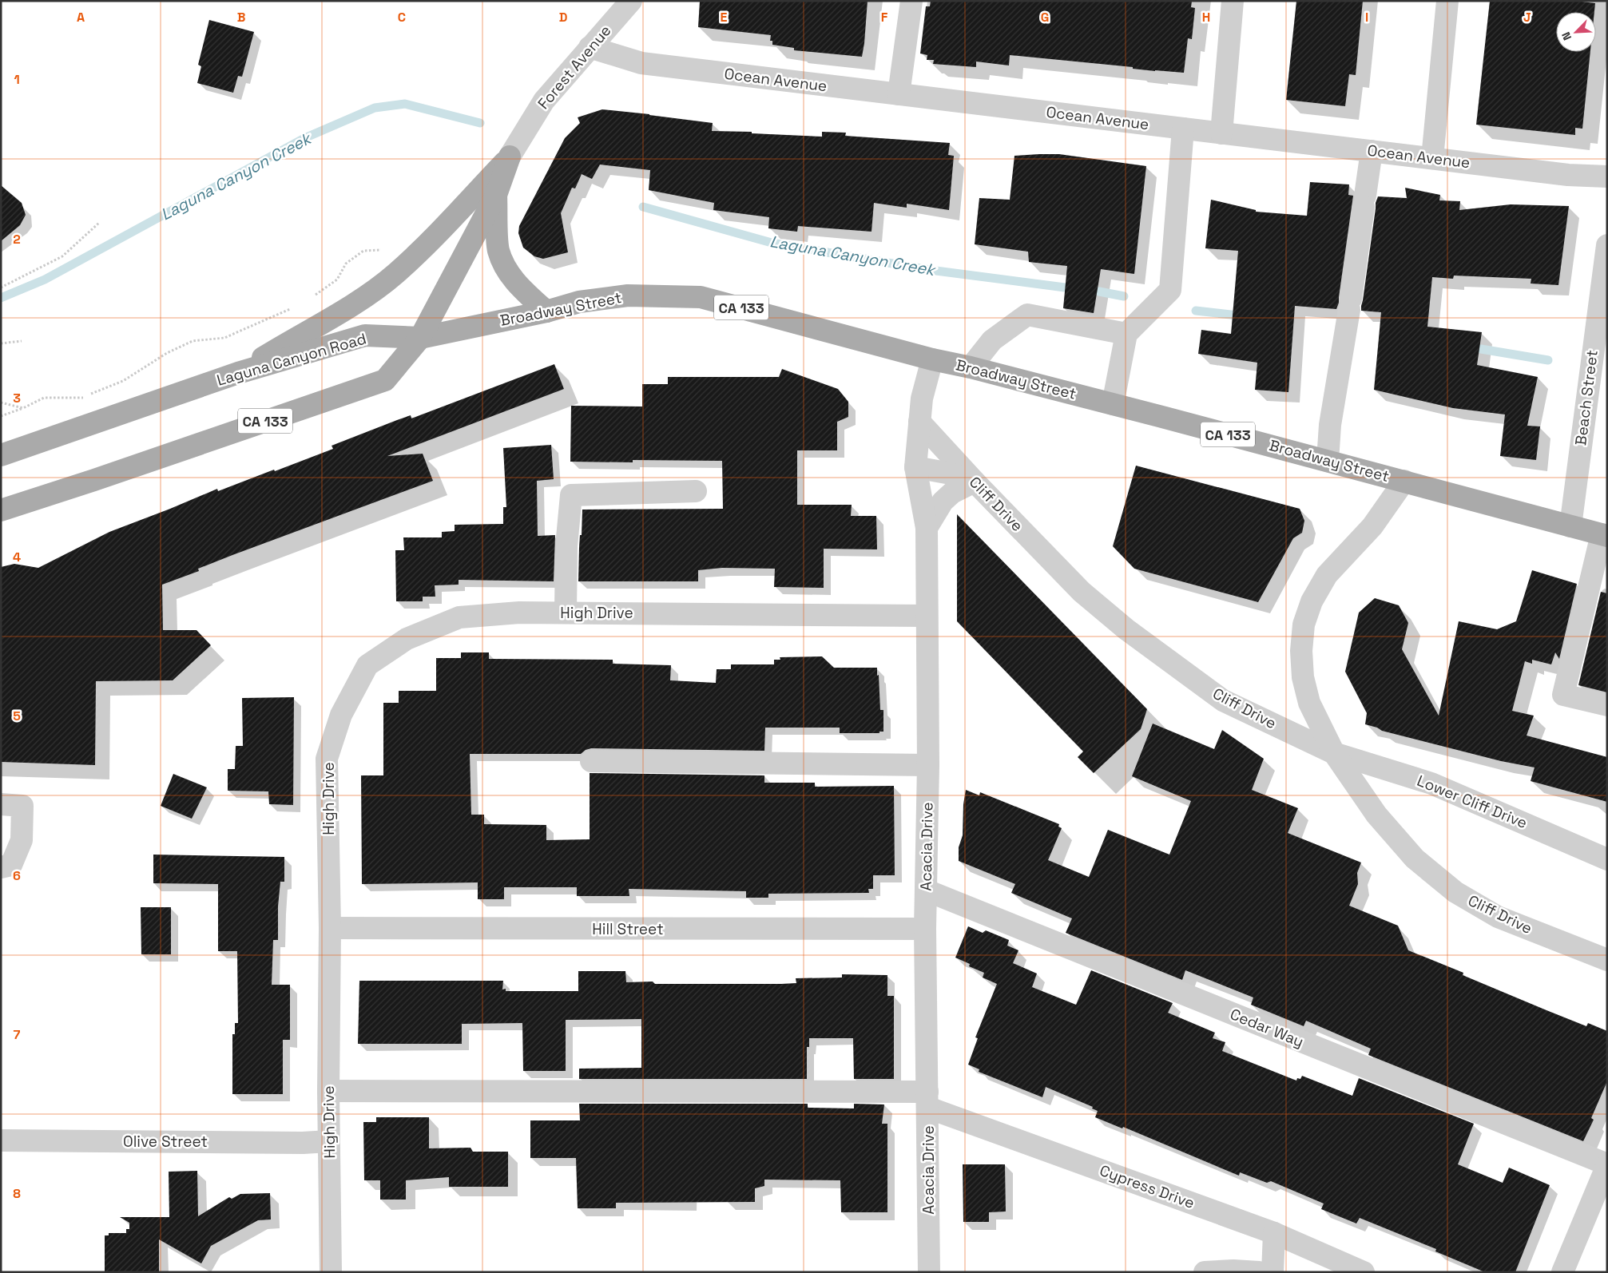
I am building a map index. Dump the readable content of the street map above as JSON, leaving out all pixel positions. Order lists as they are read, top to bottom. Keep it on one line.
{"streets":{"main road":["CA 133","Broadway Street","Laguna Canyon Road"],"street":["Forest Avenue","Ocean Avenue","Beach Street","Cliff Drive","High Drive","Lower Cliff Drive","Acacia Drive","Hill Street","Cedar Way","Olive Street","Cypress Drive"]},"crossings":[["Forest Avenue","Ocean Avenue"],["Forest Avenue","CA 133"],["CA 133","Broadway Street"],["CA 133","Laguna Canyon Road"],["Broadway Street","Laguna Canyon Road"],["Broadway Street","Beach Street"],["Cliff Drive","Lower Cliff Drive"],["Cliff Drive","Acacia Drive"],["High Drive","Acacia Drive"],["High Drive","Hill Street"],["High Drive","Olive Street"],["High Drive","Cypress Drive"],["Acacia Drive","Hill Street"],["Acacia Drive","Cedar Way"],["Acacia Drive","Cypress Drive"]],"water":["Laguna Canyon Creek"],"north":"bottom left","grid":{"columns":["A","B","C","D","E","F","G","H","I","J"],"rows":["1","2","3","4","5","6","7","8"]}}
